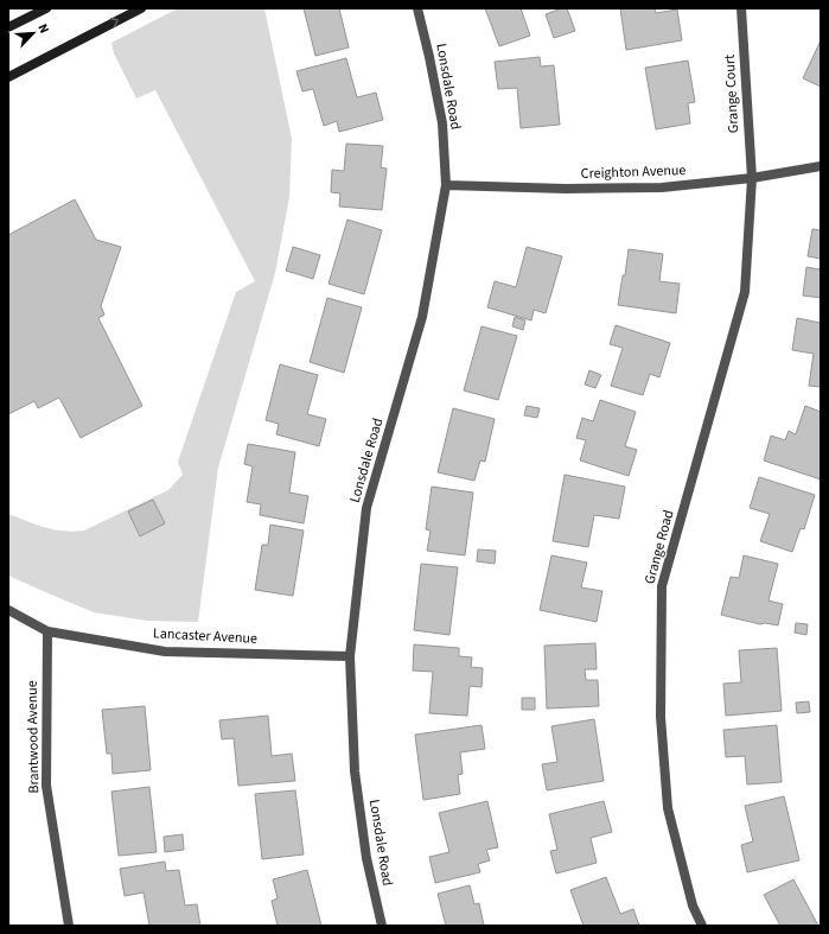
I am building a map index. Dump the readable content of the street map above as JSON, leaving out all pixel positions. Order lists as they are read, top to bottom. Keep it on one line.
{"streets":{"street":["Lonsdale Road","Grange Court","Creighton Avenue","Grange Road","Lancaster Avenue","Brantwood Avenue"]},"crossings":[["Lonsdale Road","Creighton Avenue"],["Lonsdale Road","Lancaster Avenue"],["Grange Court","Creighton Avenue"],["Grange Court","Grange Road"],["Creighton Avenue","Grange Road"],["Lancaster Avenue","Brantwood Avenue"]],"north":"top right"}
